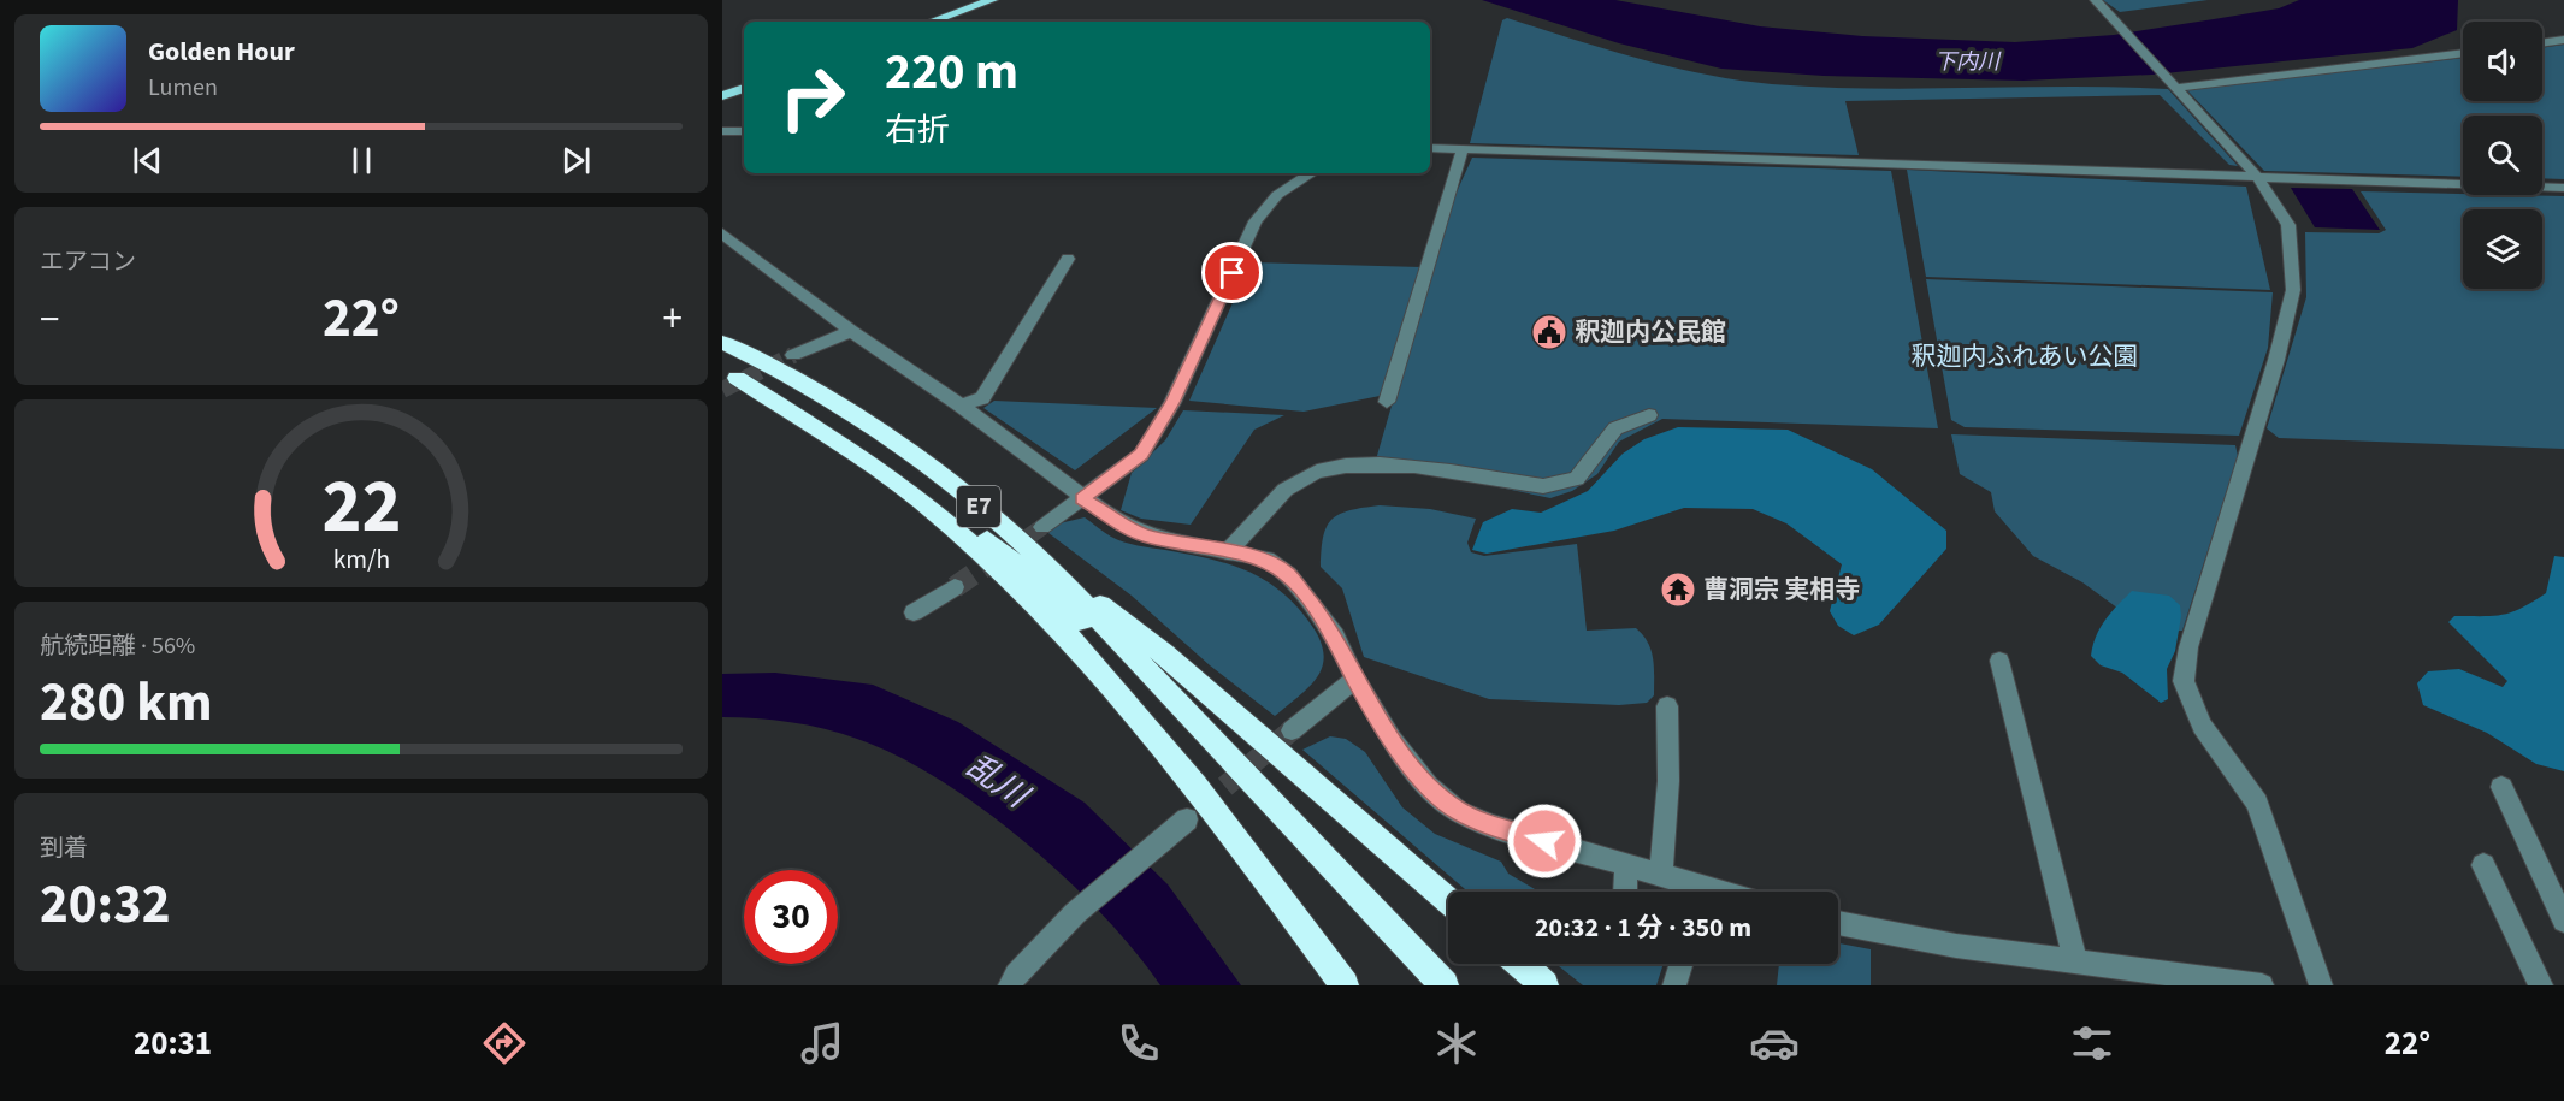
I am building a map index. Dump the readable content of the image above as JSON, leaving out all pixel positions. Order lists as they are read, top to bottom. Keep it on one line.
{"streets":{"highway":["E7"]},"water":["下内川","乱川"],"parks":["釈迦内ふれあい公園"],"places":{"public building":["釈迦内公民館"],"temple":["曹洞宗 実相寺"]},"page":{"turn":["220 m","右折"],"song":["Golden Hour","Lumen"],"tile":["エアコン",["航続距離 · 56%","280 km"],["到着","20:32"]],"heat":["−","22°","+"],"limit":"30","trip":"20:32 · 1 分 · 350 m","tabs":["20:31","22°"],"gauge":["22","km/h"]}}
